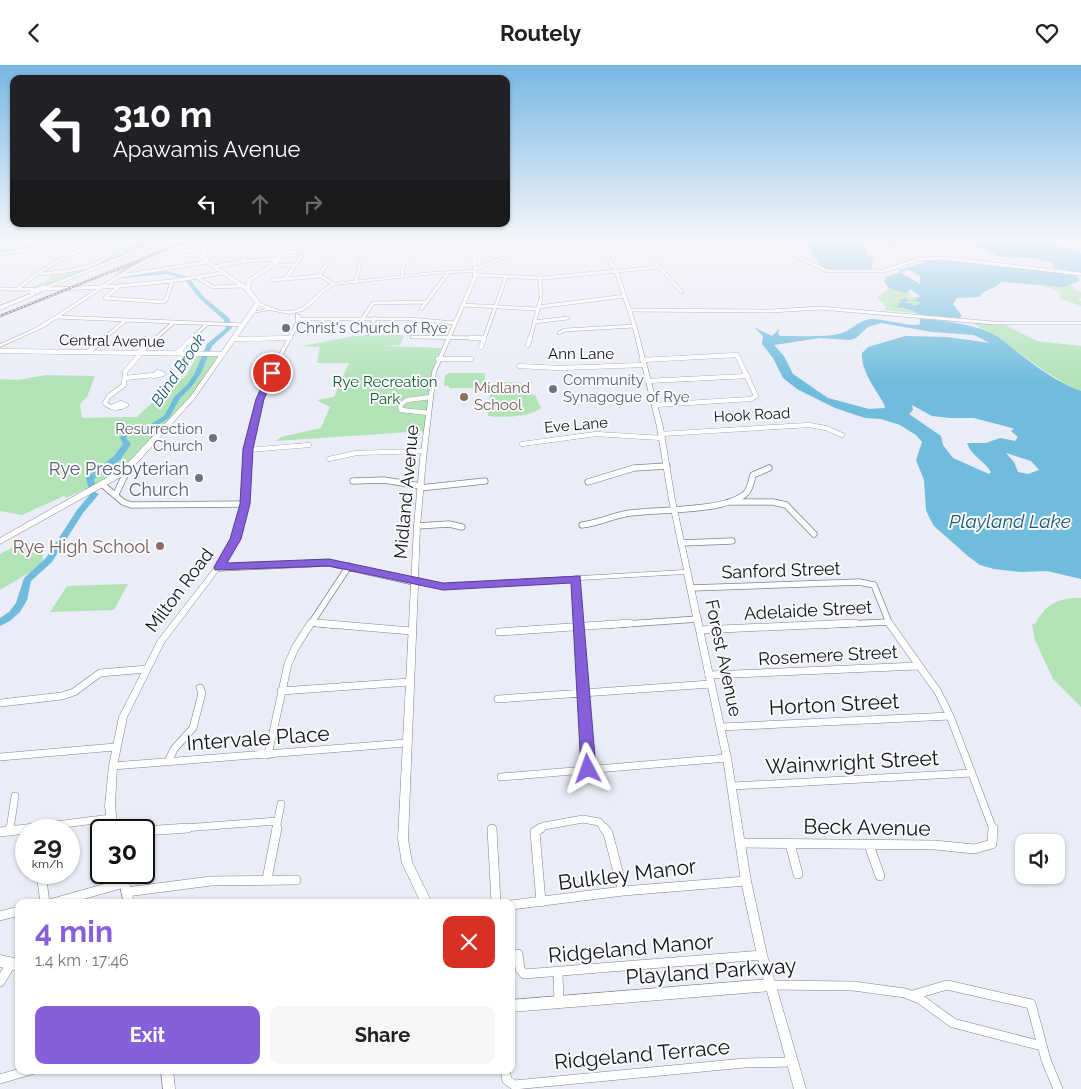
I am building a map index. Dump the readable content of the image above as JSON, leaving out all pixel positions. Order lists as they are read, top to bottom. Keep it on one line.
{"streets":{"main road":["Playland Parkway"],"street":["Central Avenue","Ann Lane","Hook Road","Eve Lane","Midland Avenue","Sanford Street","Milton Road","Adelaide Street","Rosemere Street","Forest Avenue","Horton Street","Intervale Place","Wainwright Street","Beck Avenue","Bulkley Manor","Ridgeland Manor","Ridgeland Terrace"]},"crossings":[["Ann Lane","Forest Avenue"],["Hook Road","Eve Lane"],["Hook Road","Forest Avenue"],["Eve Lane","Forest Avenue"],["Midland Avenue","Intervale Place"],["Sanford Street","Adelaide Street"],["Sanford Street","Forest Avenue"],["Milton Road","Intervale Place"],["Adelaide Street","Forest Avenue"],["Rosemere Street","Forest Avenue"],["Forest Avenue","Horton Street"],["Forest Avenue","Wainwright Street"],["Forest Avenue","Beck Avenue"],["Forest Avenue","Bulkley Manor"],["Forest Avenue","Ridgeland Manor"],["Forest Avenue","Playland Parkway"],["Forest Avenue","Ridgeland Terrace"],["Wainwright Street","Beck Avenue"]],"water":["Blind Brook","Playland Lake"],"parks":["Rye Recreation Park"],"places":["Christ's Church of Rye","Community Synagogue of Rye","Midland School","Resurrection Church","Rye Presbyterian Church","Rye High School"],"page":{"header":"Routely","turn":["310 m","Apawamis Avenue"],"speed":"29 km/h","limit":"30","heading":["4 min","1.4 km · 17:46"],"buttons":["Exit","Share"]}}
